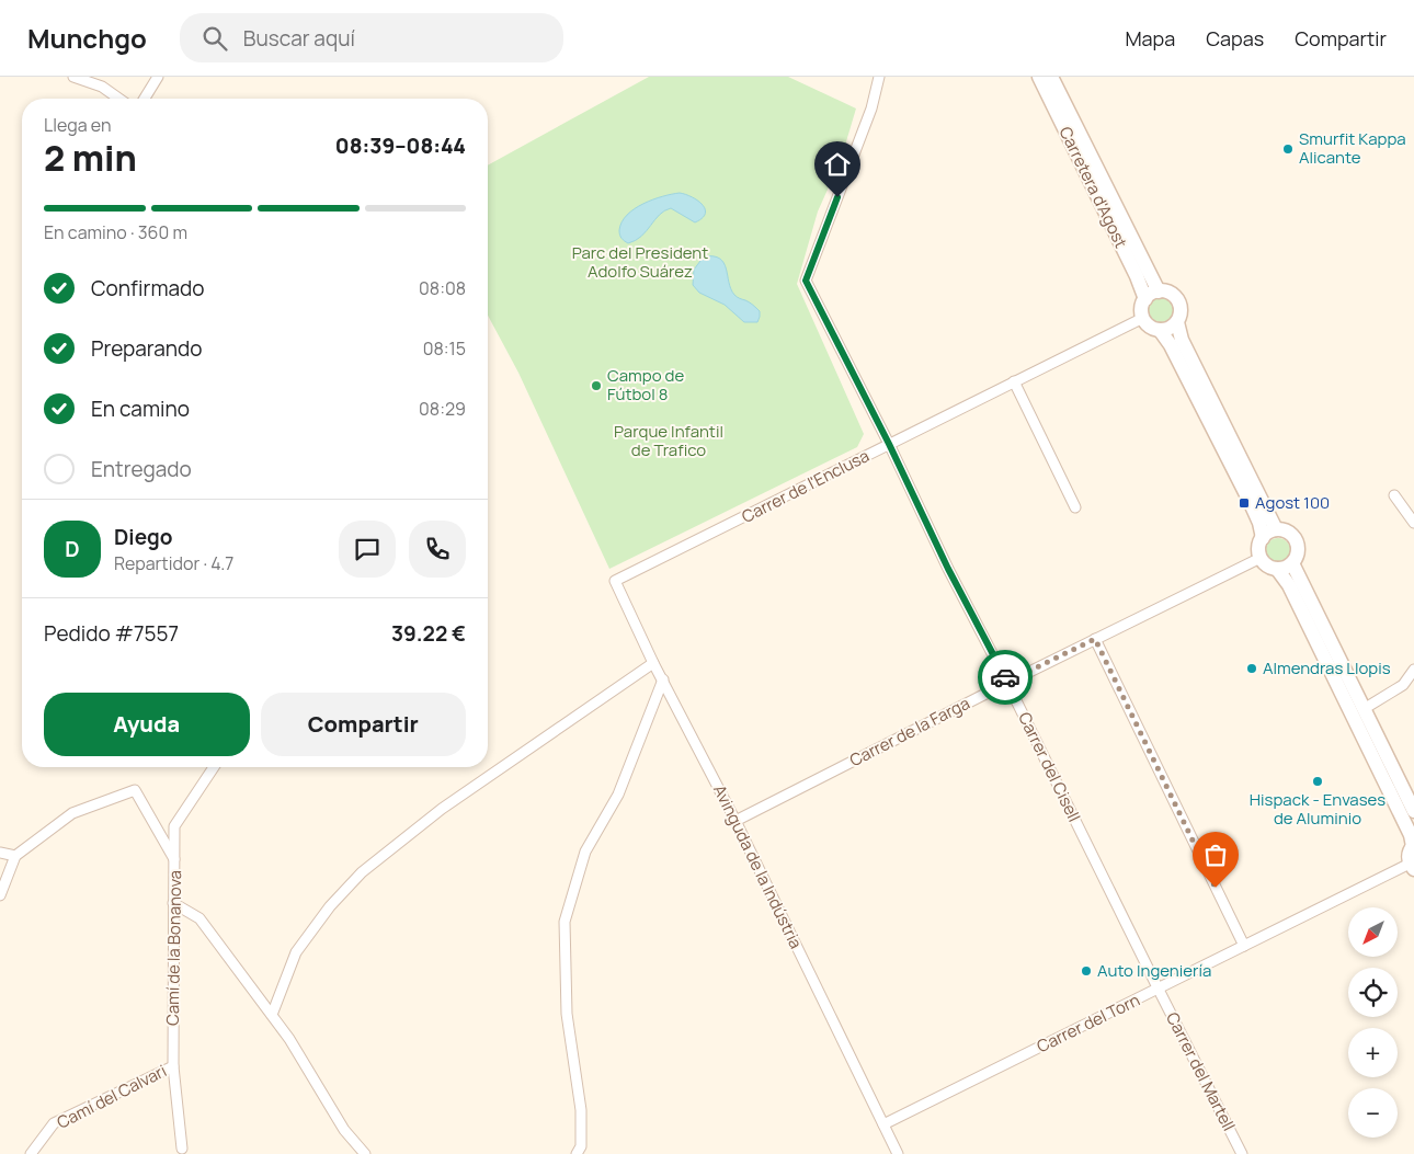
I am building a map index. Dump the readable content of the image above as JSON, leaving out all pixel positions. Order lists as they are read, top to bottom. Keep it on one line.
{"streets":{"main road":["Carretera d'Agost"],"street":["Carrer de l'Enclusa","Carrer de la Farga","Carrer del Cisell","Avinguda de la Indústria","Camí de la Bonanova","Carrer del Torn","Carrer del Martell","Camí del Calvari"]},"crossings":[["Carretera d'Agost","Carrer de l'Enclusa"],["Carrer de l'Enclusa","Carrer del Cisell"],["Carrer de l'Enclusa","Avinguda de la Indústria"],["Carrer de la Farga","Carrer del Cisell"],["Carrer de la Farga","Avinguda de la Indústria"],["Carrer del Cisell","Carrer del Torn"],["Carrer del Cisell","Carrer del Martell"],["Avinguda de la Indústria","Carrer del Torn"],["Camí de la Bonanova","Camí del Calvari"],["Carrer del Torn","Carrer del Martell"]],"parks":["Parc del President Adolfo Suárez","Parque Infantil de Trafico"],"places":{"other":["Smurfit Kappa Alicante","Campo de Fútbol 8","Almendras Llopis","Hispack - Envases de Aluminio","Auto Ingeniería"],"transit":["Agost 100"]},"north":"bottom left","page":{"header":"Munchgo","search":"Buscar aquí","nav":["Mapa","Capas","Compartir"],"heading":["2 min","Llega en","08:39–08:44"],"panel":["Diego","Repartidor · 4.7","Pedido #7557","39.22 €"],"bar":"En camino · 360 m","list":[["Confirmado","08:08"],["Preparando","08:15"],["En camino","08:29"],"Entregado"],"round":"D","buttons":["Ayuda","Compartir"],"map_buttons":["+","−"]}}
